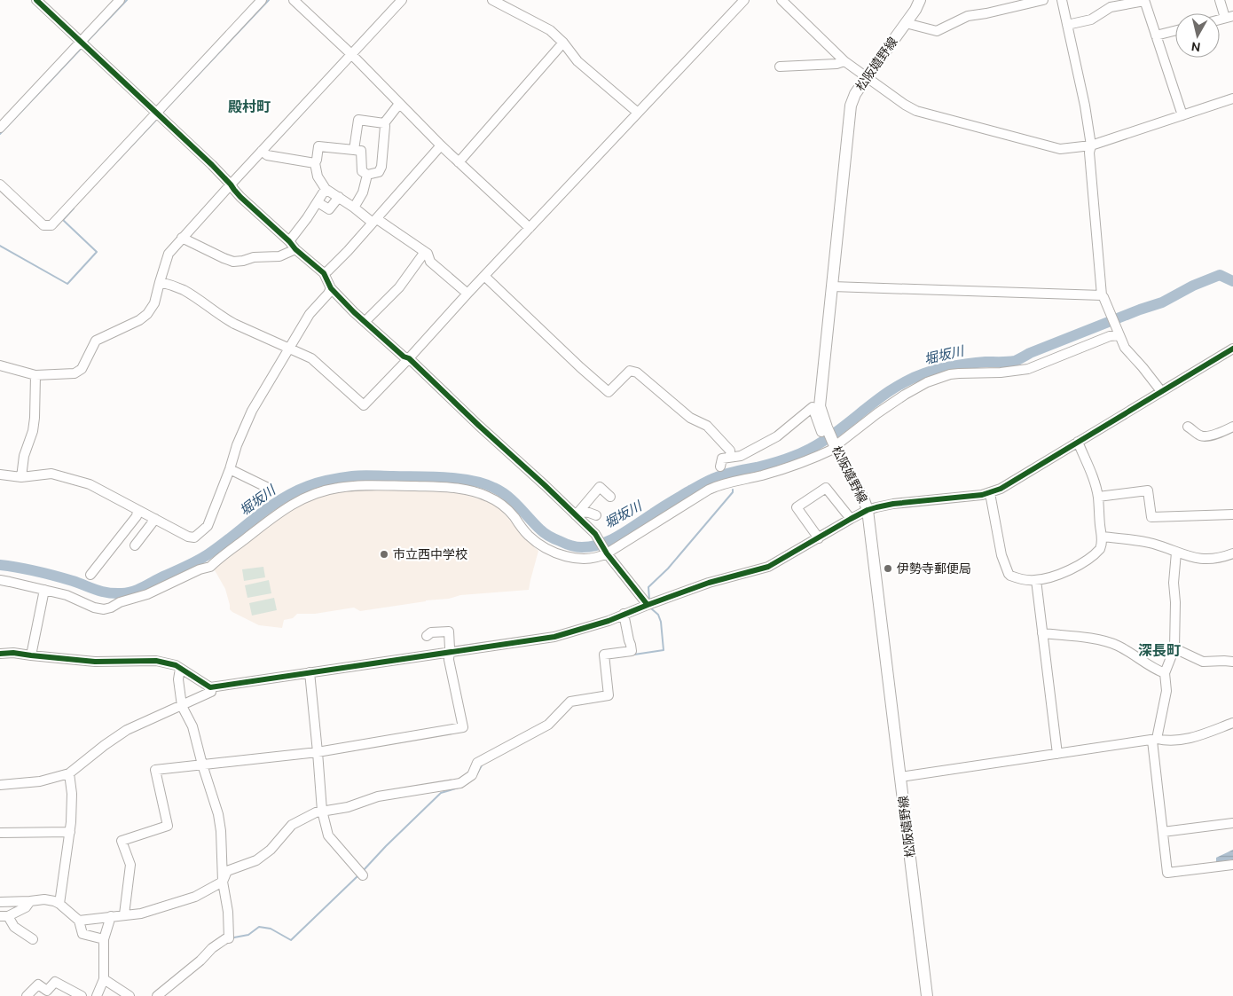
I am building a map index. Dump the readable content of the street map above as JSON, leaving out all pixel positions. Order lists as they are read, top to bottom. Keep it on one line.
{"streets":{"main road":["松阪嬉野線"]},"districts":["殿村町","深長町"],"water":["堀坂川"],"places":["市立西中学校","伊勢寺郵便局"],"north":"bottom"}
